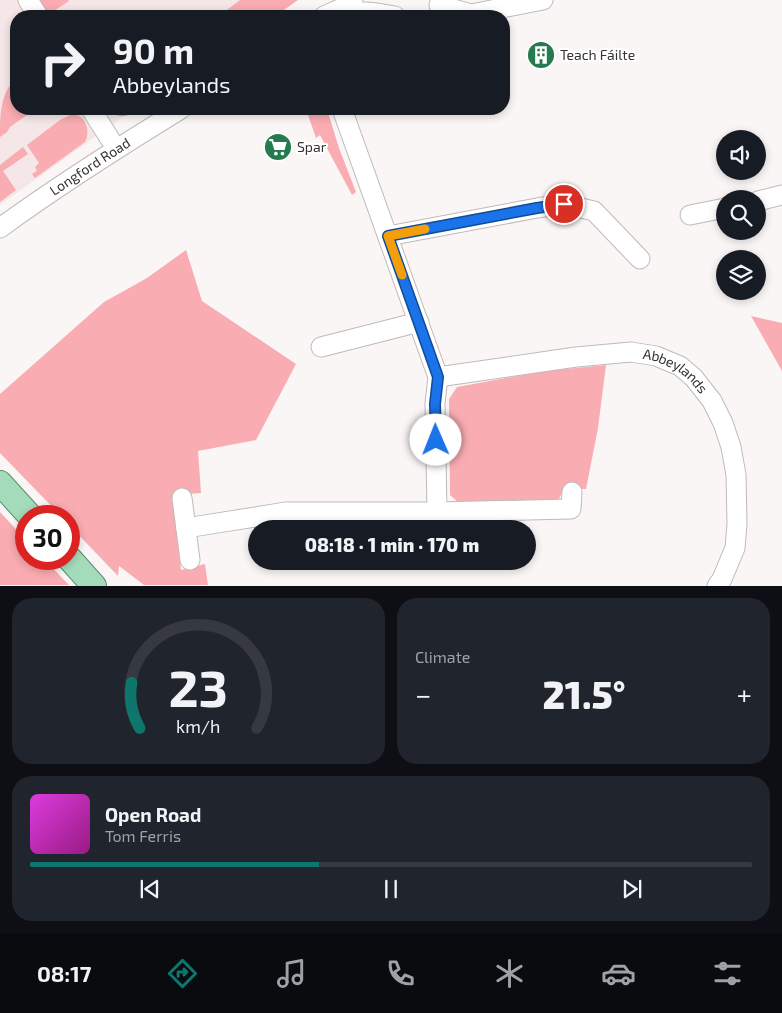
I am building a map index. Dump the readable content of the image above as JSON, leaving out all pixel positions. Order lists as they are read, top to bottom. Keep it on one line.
{"streets":{"street":["Longford Road","Abbeylands"]},"places":{"building":["Teach Fáilte"],"supermarket":["Spar"]},"page":{"turn":["90 m","Abbeylands"],"limit":"30","trip":"08:18 · 1 min · 170 m","tile":"Climate","heat":["−","21.5°","+"],"song":["Open Road","Tom Ferris"],"tabs":"08:17","gauge":["23","km/h"]}}
